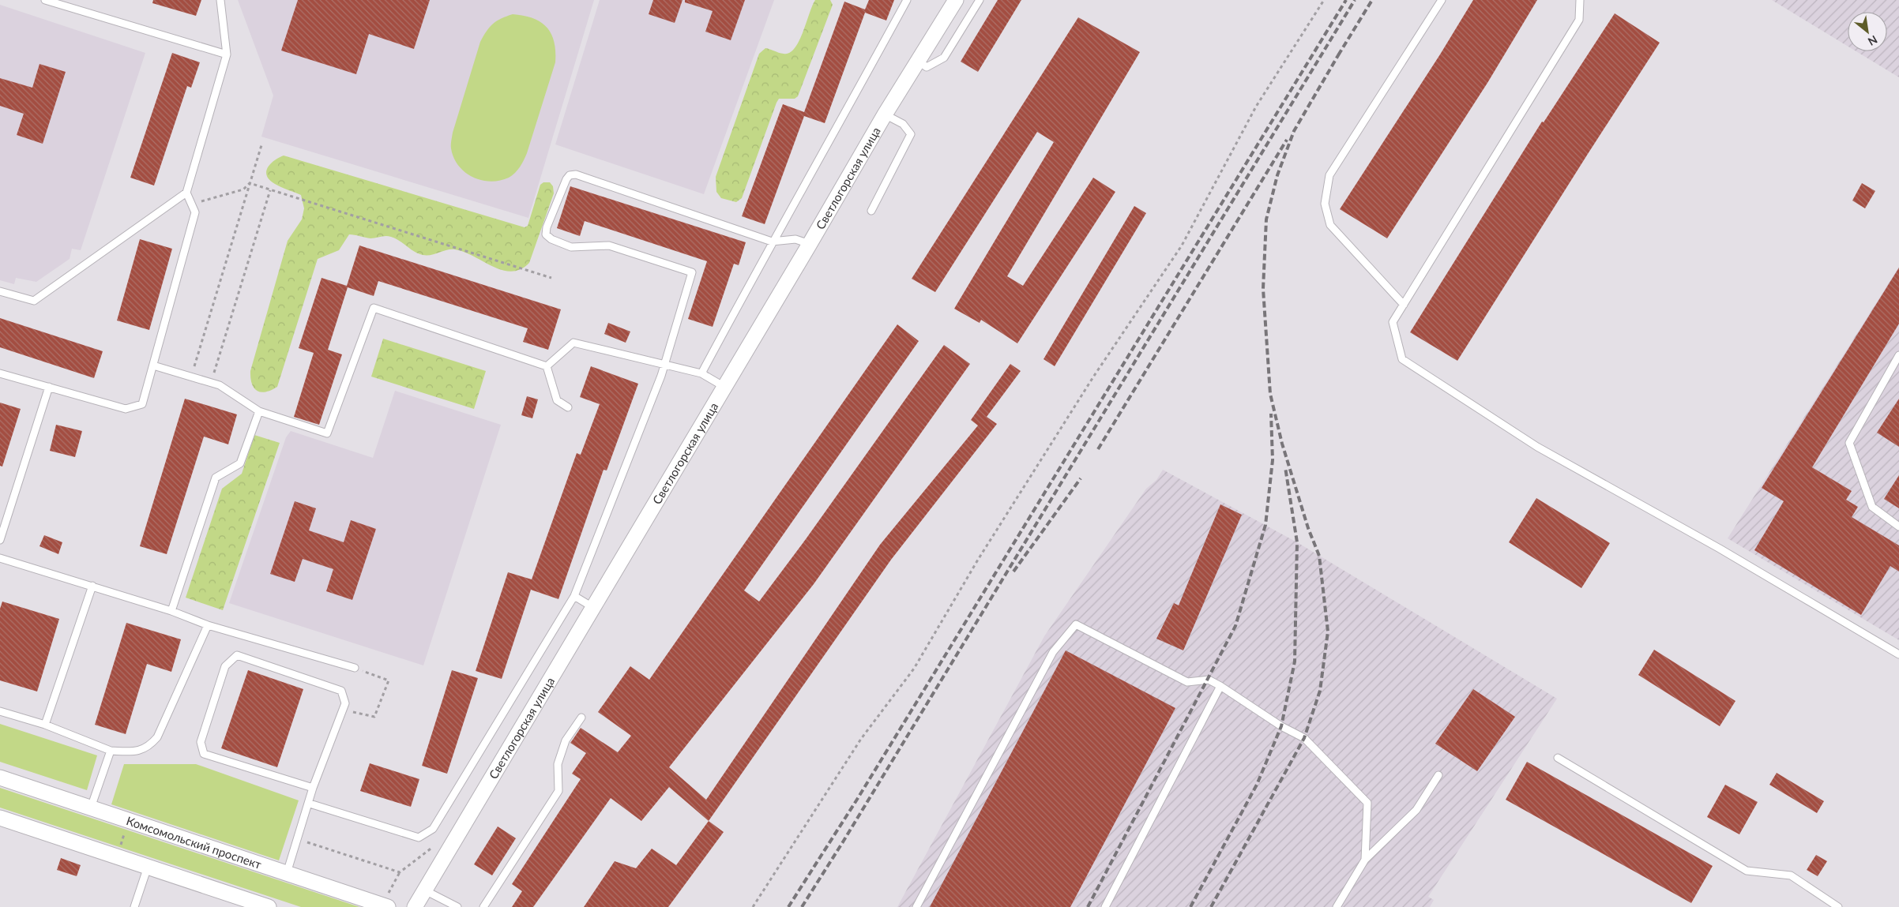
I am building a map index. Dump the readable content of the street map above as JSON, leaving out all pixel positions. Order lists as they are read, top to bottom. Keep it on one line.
{"streets":{"street":["Светлогорская улица","Комсомольский проспект"]},"north":"bottom right"}
